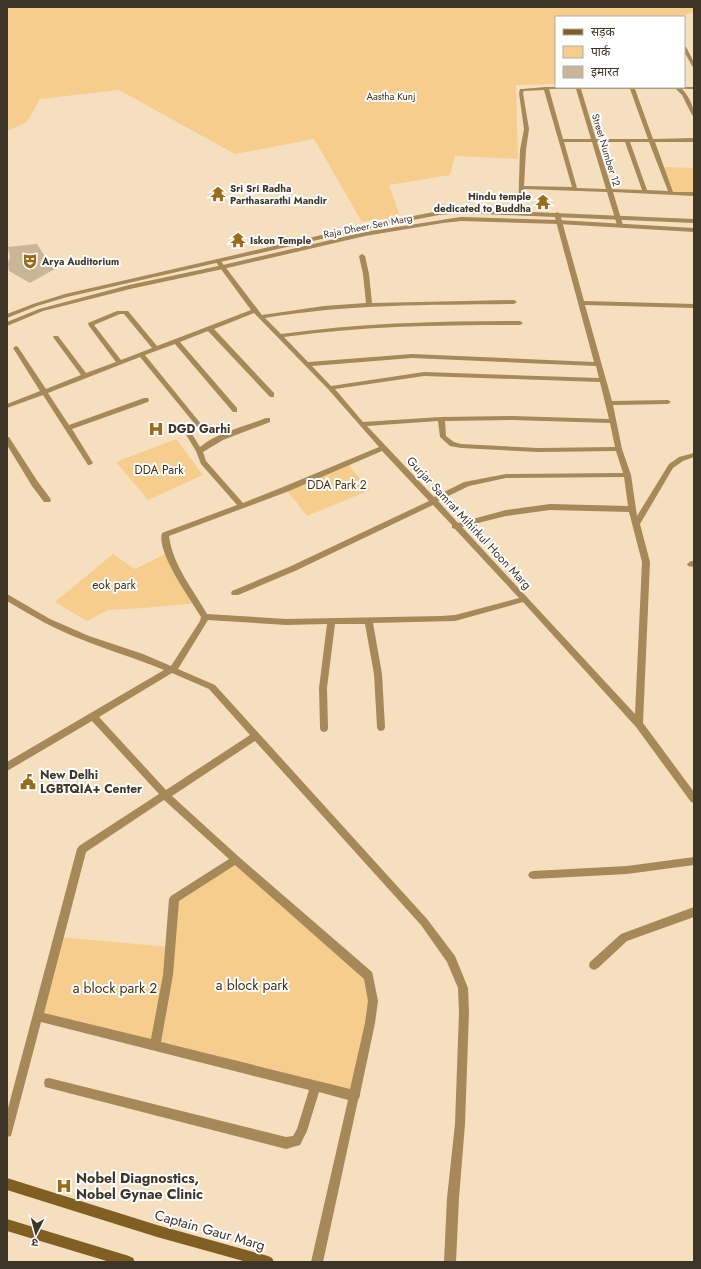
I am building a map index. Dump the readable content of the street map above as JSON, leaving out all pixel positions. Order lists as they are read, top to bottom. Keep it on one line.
{"streets":{"main road":["Captain Gaur Marg"],"street":["Street Number 12","Raja Dheer Sen Marg","Gurjar Samrat Mihirkul Hoon Marg"]},"crossings":[["Street Number 12","Raja Dheer Sen Marg"],["Raja Dheer Sen Marg","Gurjar Samrat Mihirkul Hoon Marg"]],"parks":["Aastha Kunj","DDA Park","DDA Park 2","eok park","a block park","a block park 2"],"places":{"temple":["Sri Sri Radha Parthasarathi Mandir","Hindu temple dedicated to Buddha","Iskon Temple"],"theatre":["Arya Auditorium"],"hospital":["DGD Garhi","Nobel Diagnostics, Nobel Gynae Clinic"],"public building":["New Delhi LGBTQIA+ Center"]},"legend":["सड़क","पार्क","इमारत"],"north":"bottom"}
